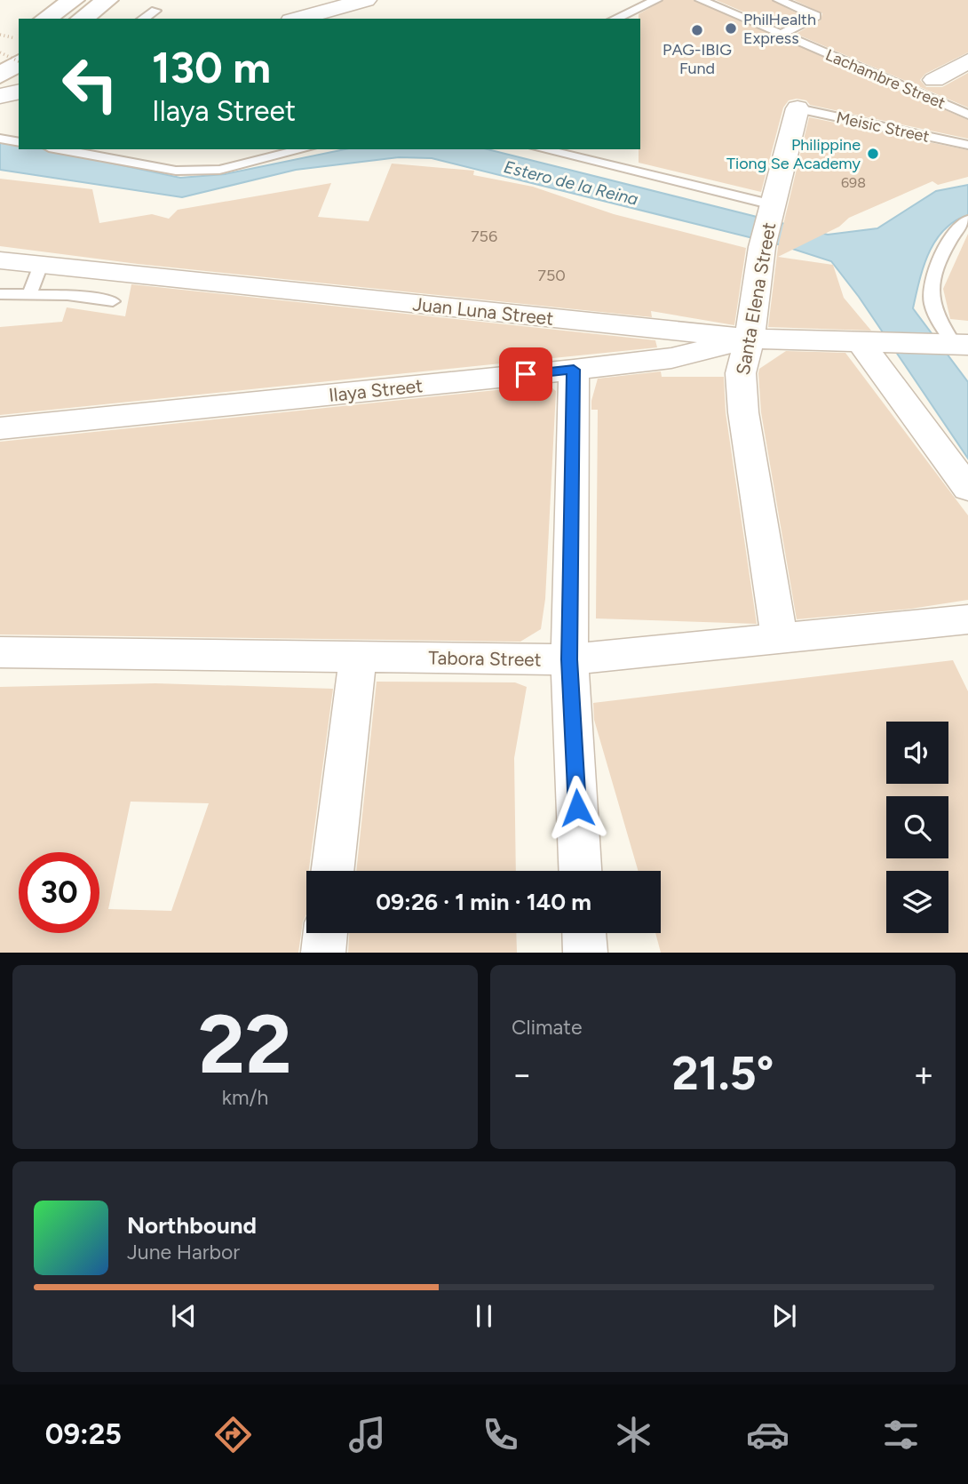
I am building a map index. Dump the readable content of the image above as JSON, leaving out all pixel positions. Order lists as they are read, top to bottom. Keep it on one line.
{"streets":{"street":["Santa Elena Street","Juan Luna Street","Ilaya Street","Tabora Street"],"lane":["Lachambre Street","Meisic Street"]},"crossings":[["Meisic Street","Santa Elena Street"],["Santa Elena Street","Juan Luna Street"],["Santa Elena Street","Ilaya Street"],["Santa Elena Street","Tabora Street"],["Juan Luna Street","Ilaya Street"]],"water":["Estero de la Reina"],"places":["PhilHealth Express","PAG-IBIG Fund","Philippine Tiong Se Academy"],"house_numbers":["698","756","750"],"page":{"turn":["130 m","Ilaya Street"],"limit":"30","trip":"09:26 · 1 min · 140 m","tile":[["22","km/h"],"Climate"],"heat":["−","21.5°","+"],"song":["Northbound","June Harbor"],"tabs":"09:25"}}
